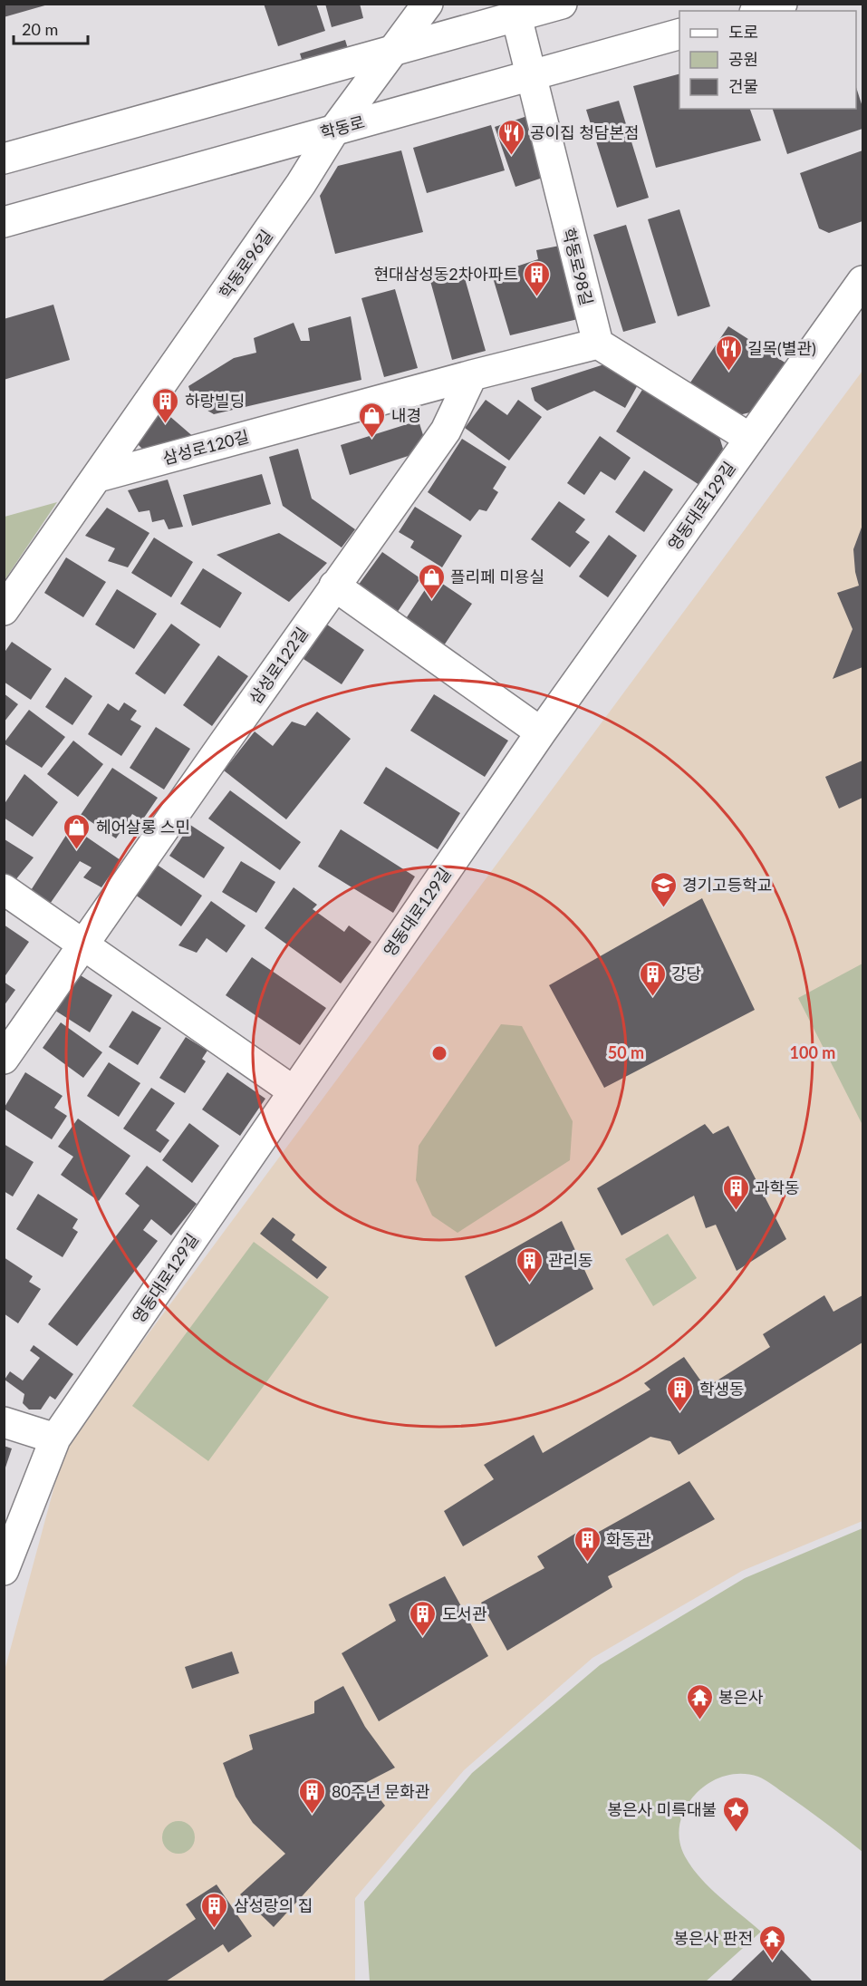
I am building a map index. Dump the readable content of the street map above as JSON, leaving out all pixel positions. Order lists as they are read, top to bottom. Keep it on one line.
{"streets":{"street":["학동로","학동로96길","학동로98길","삼성로120길","영동대로129길","삼성로122길"]},"crossings":[["학동로","학동로96길"],["학동로","학동로98길"],["학동로96길","삼성로120길"],["삼성로120길","삼성로122길"]],"places":{"restaurant":["공이집 청담본점","길목(별관)"],"building":["현대삼성동2차아파트","하랑빌딩","강당","과학동","관리동","학생동","화동관","도서관","80주년 문화관","삼성랑의 집"],"shop":["내경","플리페 미용실","헤어살롱 스민"],"school or university":["경기고등학교"],"temple":["봉은사","봉은사 판전"],"place":["봉은사 미륵대불"]},"legend":["도로","공원","건물"],"scale_bar":"20 m","rings":["50 m","100 m"]}
